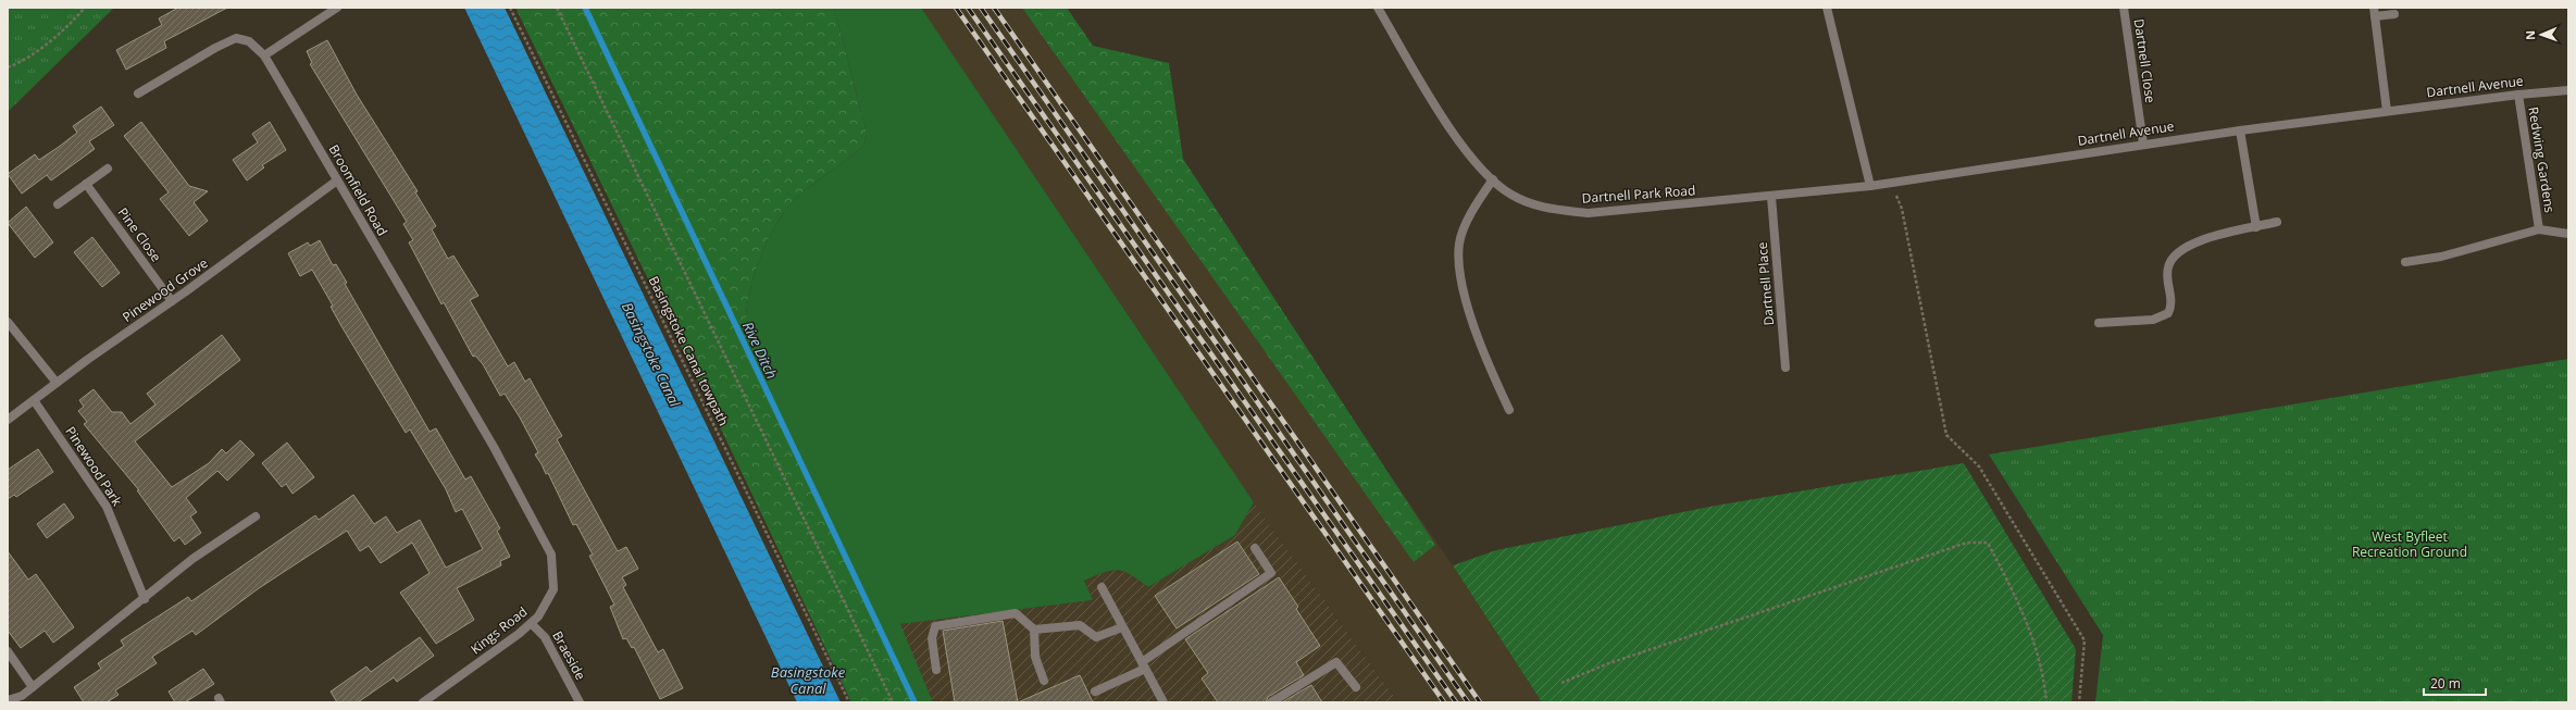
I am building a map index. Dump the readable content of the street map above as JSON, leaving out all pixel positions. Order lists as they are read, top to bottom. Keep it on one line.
{"streets":{"street":["Dartnell Close","Dartnell Avenue","Redwing Gardens","Broomfield Road","Dartnell Park Road","Pine Close","Dartnell Place","Pinewood Grove","Pinewood Park","Kings Road","Braeside"],"path":["Basingstoke Canal towpath"]},"crossings":[["Dartnell Close","Dartnell Avenue"],["Dartnell Avenue","Redwing Gardens"],["Dartnell Avenue","Dartnell Park Road"],["Broomfield Road","Pinewood Grove"],["Broomfield Road","Kings Road"],["Dartnell Park Road","Dartnell Place"],["Pine Close","Pinewood Grove"],["Pinewood Grove","Pinewood Park"],["Kings Road","Braeside"]],"water":["Rive Ditch","Basingstoke Canal"],"parks":["West Byfleet Recreation Ground"],"scale_bar":"20 m","north":"left"}
